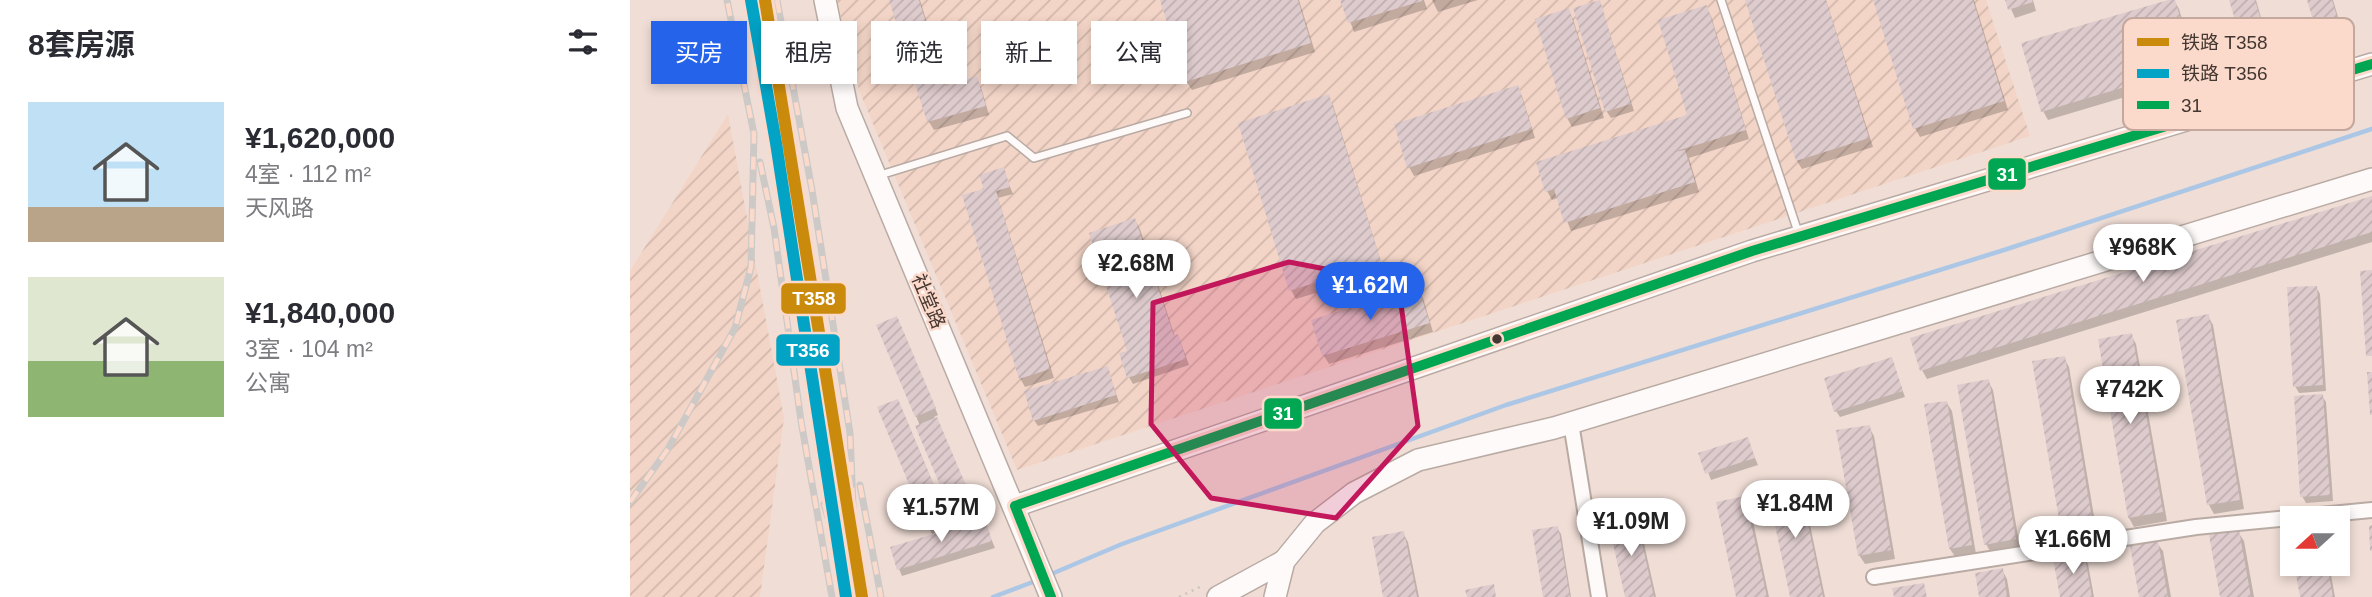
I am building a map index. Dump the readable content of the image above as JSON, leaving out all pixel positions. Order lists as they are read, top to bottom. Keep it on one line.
{"streets":{"main road":["社堂路"]},"lines":["rail line T358","rail line T356","transit line 31"],"legend":["铁路 T358","铁路 T356","31"],"north":"left","page":{"heading":"8套房源","chip":["买房","租房","筛选","新上","公寓"],"list":[{"name":"¥1,620,000","note":"4室 · 112 m² · 天风路"},{"name":"¥1,840,000","note":"3室 · 104 m² · 公寓"}],"price":["¥968K","¥2.68M","¥1.62M","¥742K","¥1.84M","¥1.57M","¥1.09M","¥1.66M"]}}
